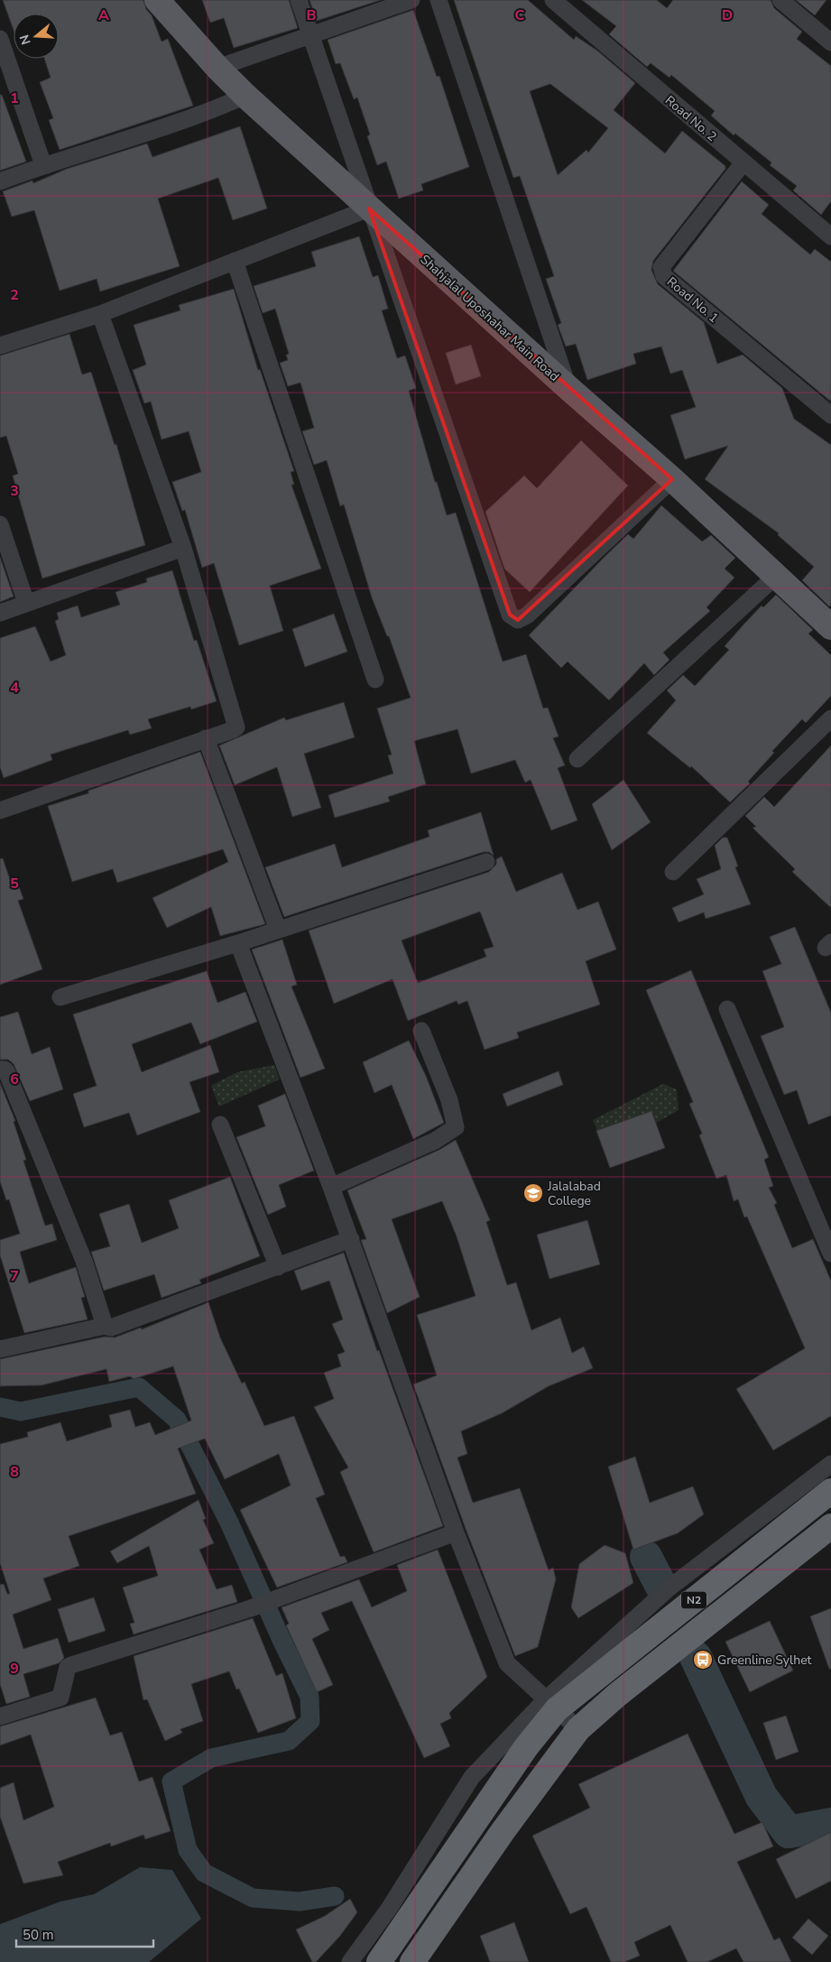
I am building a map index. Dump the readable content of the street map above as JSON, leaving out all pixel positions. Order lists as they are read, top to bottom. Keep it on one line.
{"streets":{"highway":["N2"],"main road":["Shahjalal Uposhahar Main Road"],"street":["Road No. 2","Road No. 1"]},"crossings":[["Road No. 2","Road No. 1"]],"places":{"school or university":["Jalalabad College"],"bus stop":["Greenline Sylhet"]},"scale_bar":"50 m","north":"left","grid":{"columns":["A","B","C","D"],"rows":["1","2","3","4","5","6","7","8","9"]}}
